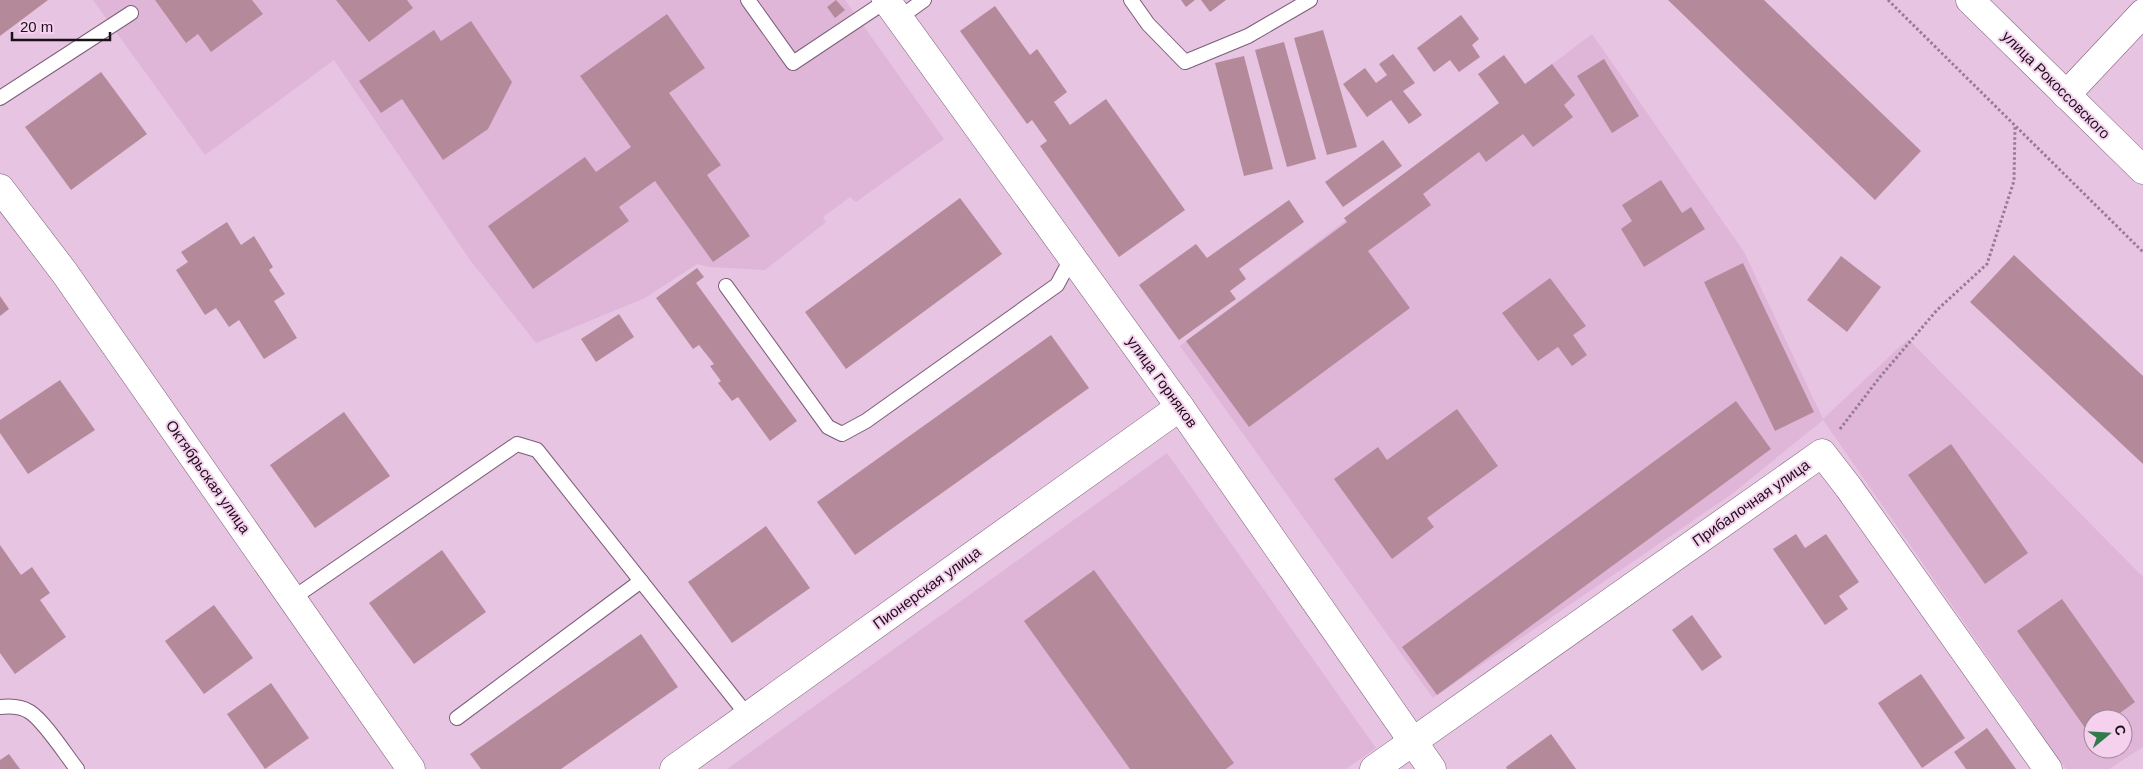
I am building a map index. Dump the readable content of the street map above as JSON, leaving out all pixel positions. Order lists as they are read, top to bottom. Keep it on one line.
{"streets":{"street":["улица Рокоссовского","улица Горняков","Октябрьская улица","Прибалочная улица","Пионерская улица"]},"crossings":[["улица Горняков","Прибалочная улица"],["улица Горняков","Пионерская улица"]],"scale_bar":"20 m","north":"right"}
